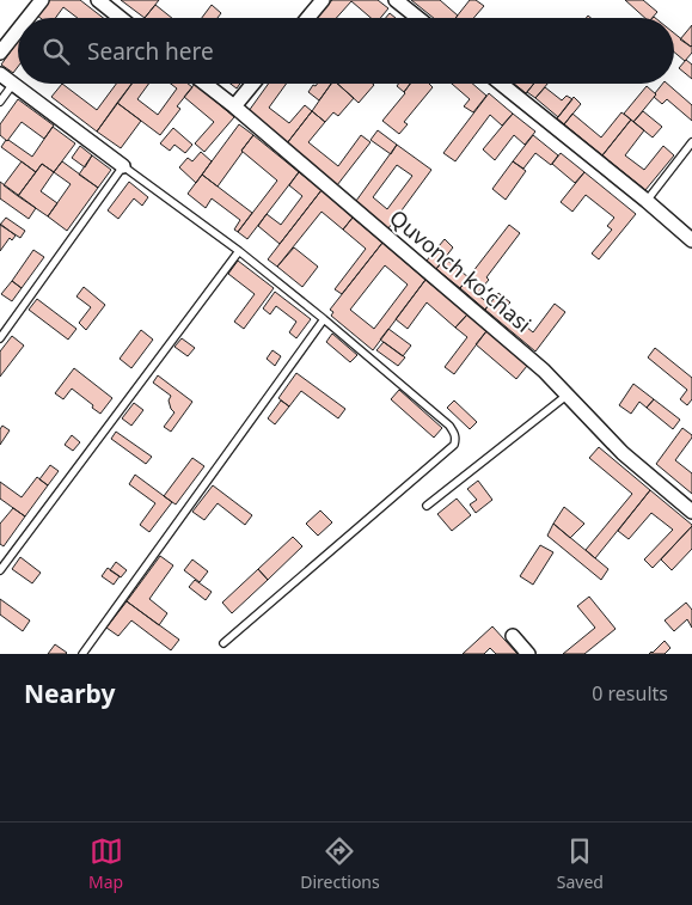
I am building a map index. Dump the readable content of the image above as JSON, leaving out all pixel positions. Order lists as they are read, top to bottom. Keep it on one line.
{"streets":{"street":["Quvonch koʻchasi"]},"page":{"search":"Search here","heading":["Nearby","0 results"],"nav":["Map","Directions","Saved"]}}
